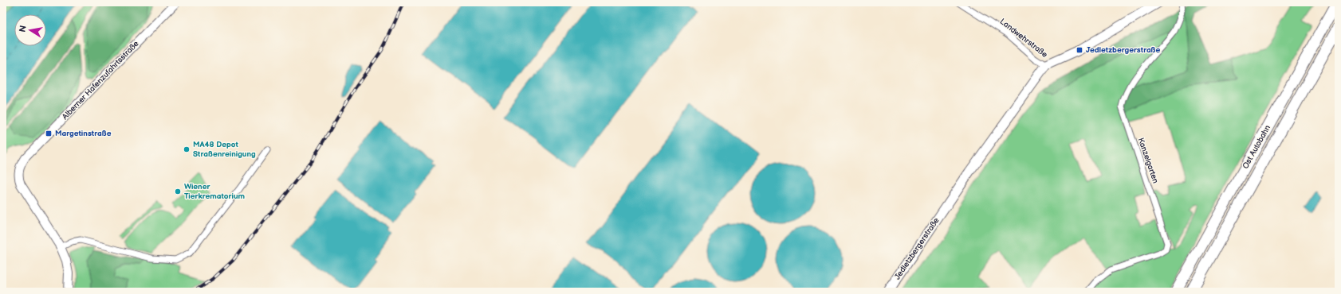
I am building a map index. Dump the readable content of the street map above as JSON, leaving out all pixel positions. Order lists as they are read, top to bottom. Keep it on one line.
{"streets":{"highway":["Ost Autobahn"],"main road":["Jedletzbergerstraße"],"street":["Landwehrstraße","Alberner Hafenzufahrtsstraße","Kanzelgarten"]},"crossings":[["Landwehrstraße","Jedletzbergerstraße"]],"places":{"transit":["Jedletzbergerstraße","Margetinstraße"],"other":["MA48 Depot Straßenreinigung","Wiener Tierkrematorium"]},"north":"left"}
